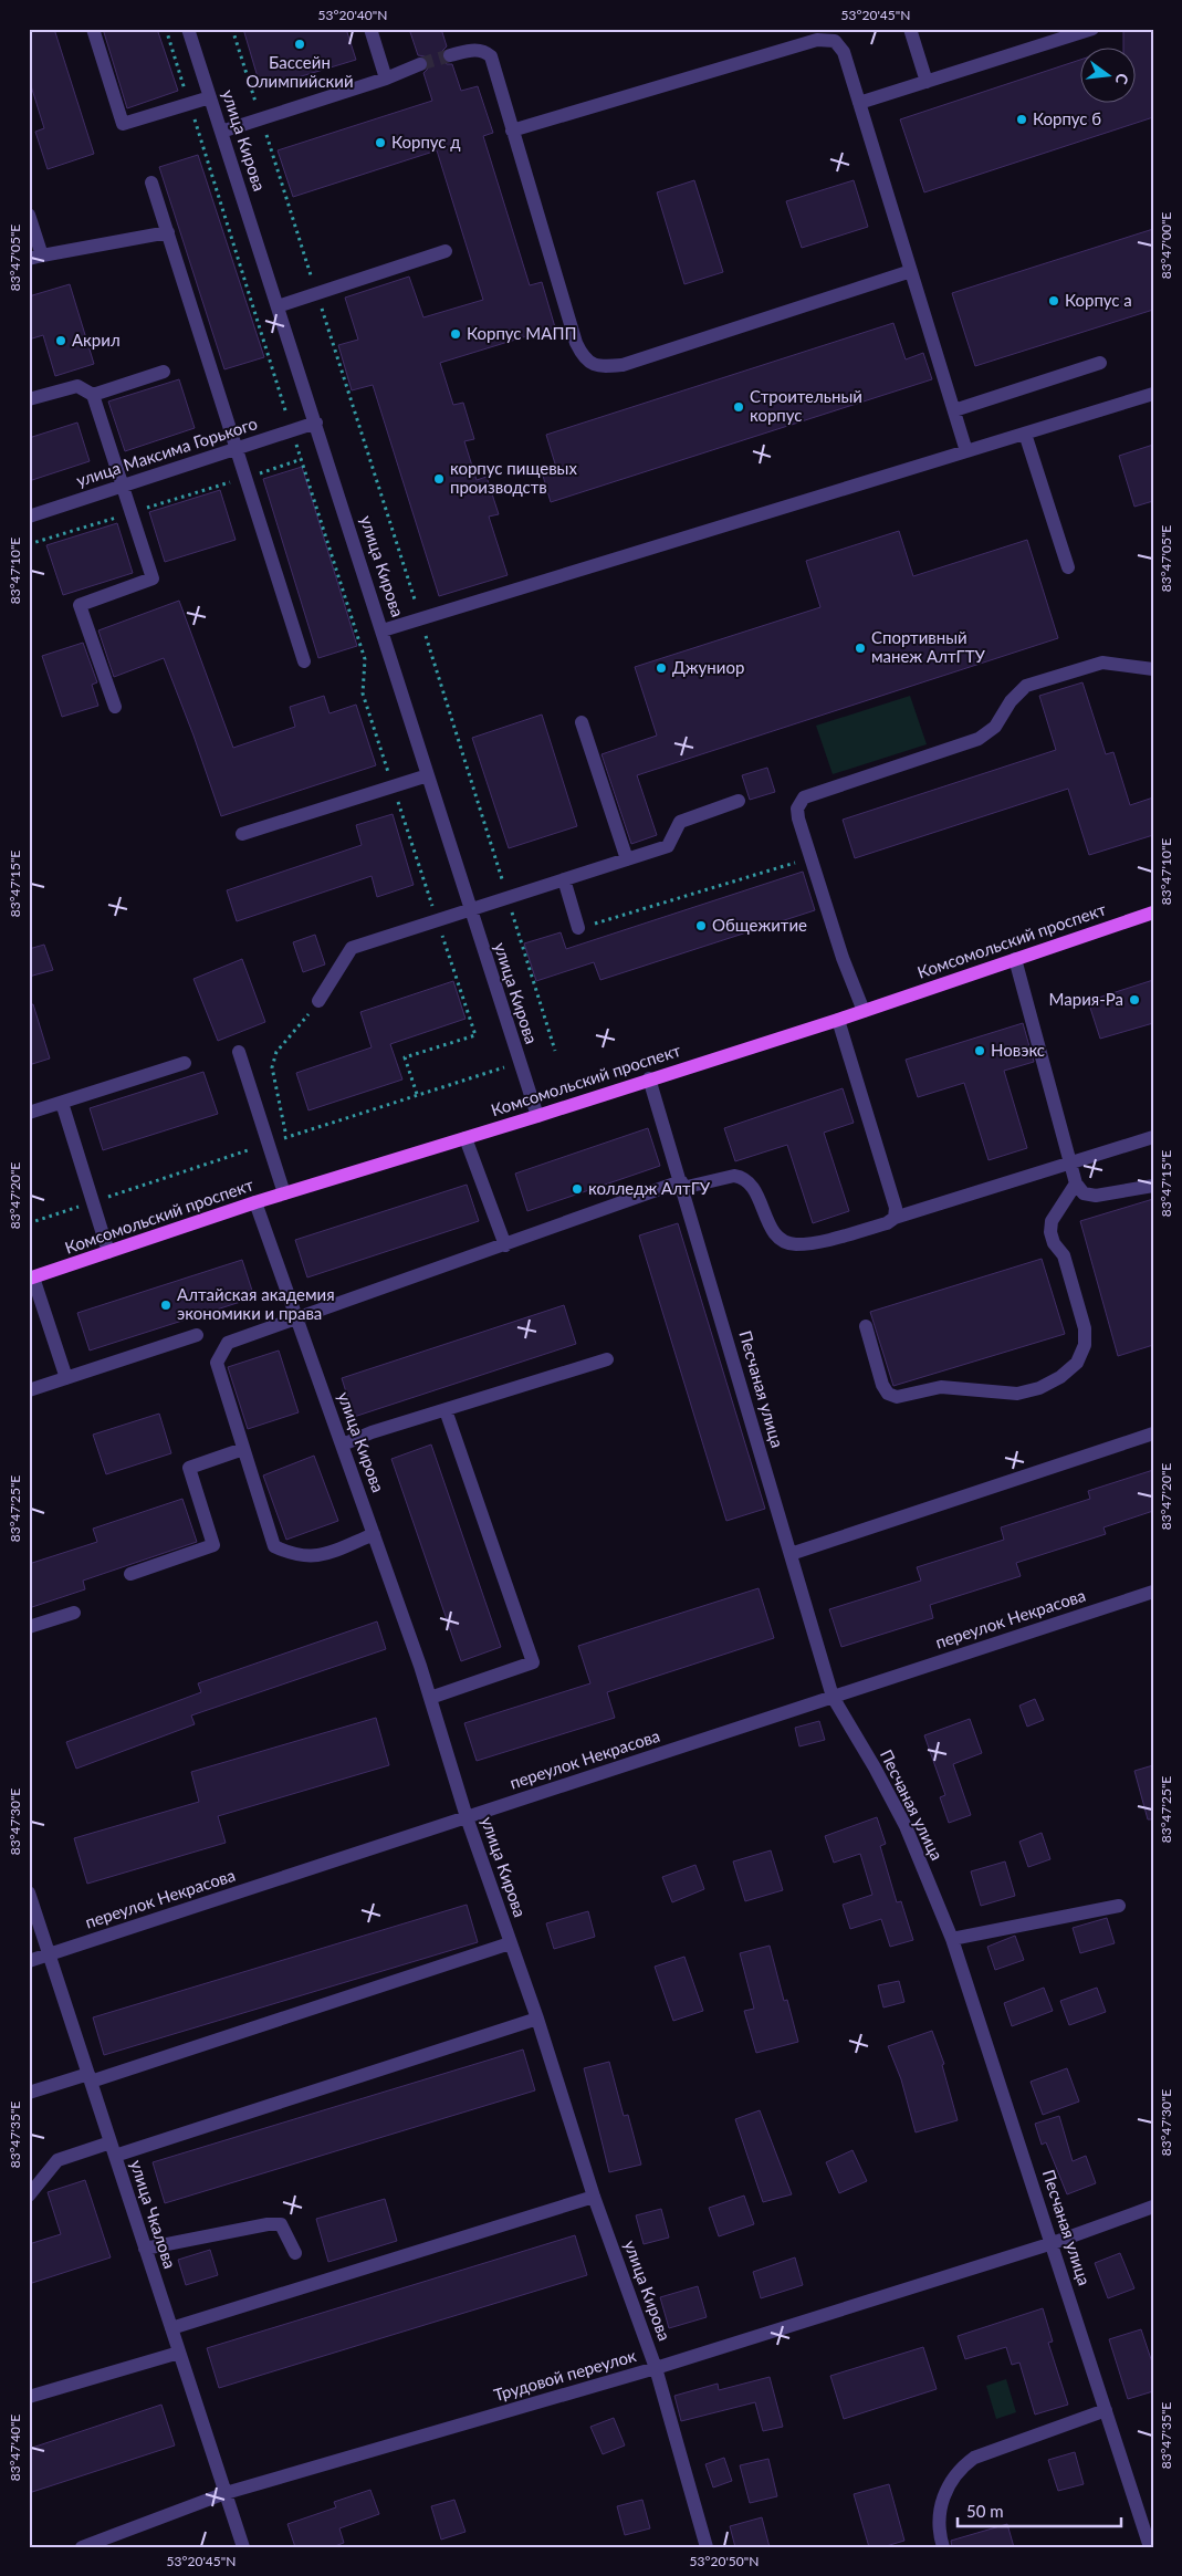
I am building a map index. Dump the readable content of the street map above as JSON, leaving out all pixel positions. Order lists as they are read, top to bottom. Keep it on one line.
{"streets":{"main road":["Комсомольский проспект"],"street":["улица Кирова","улица Максима Горького","Песчаная улица","переулок Некрасова","улица Чкалова","Трудовой переулок"]},"crossings":[["улица Кирова","улица Максима Горького"],["улица Кирова","Комсомольский проспект"],["улица Кирова","переулок Некрасова"],["улица Кирова","Трудовой переулок"],["Комсомольский проспект","Песчаная улица"],["Песчаная улица","переулок Некрасова"],["Песчаная улица","Трудовой переулок"],["переулок Некрасова","улица Чкалова"],["улица Чкалова","Трудовой переулок"]],"places":["Бассейн Олимпийский","Корпус б","Корпус д","Корпус а","Корпус МАПП","Акрил","Строительный корпус","корпус пищевых производств","Спортивный манеж АлтГТУ","Джуниор","Общежитие","Мария-Ра","Новэкс","колледж АлтГУ","Алтайская академия экономики и права"],"scale_bar":"50 m","north":"right","coordinates":["53°20'40\"N","53°20'45\"N","83°47'00\"E","83°47'05\"E","83°47'10\"E","83°47'15\"E","83°47'20\"E","83°47'25\"E","83°47'30\"E","83°47'35\"E","83°47'40\"E","53°20'50\"N"]}
